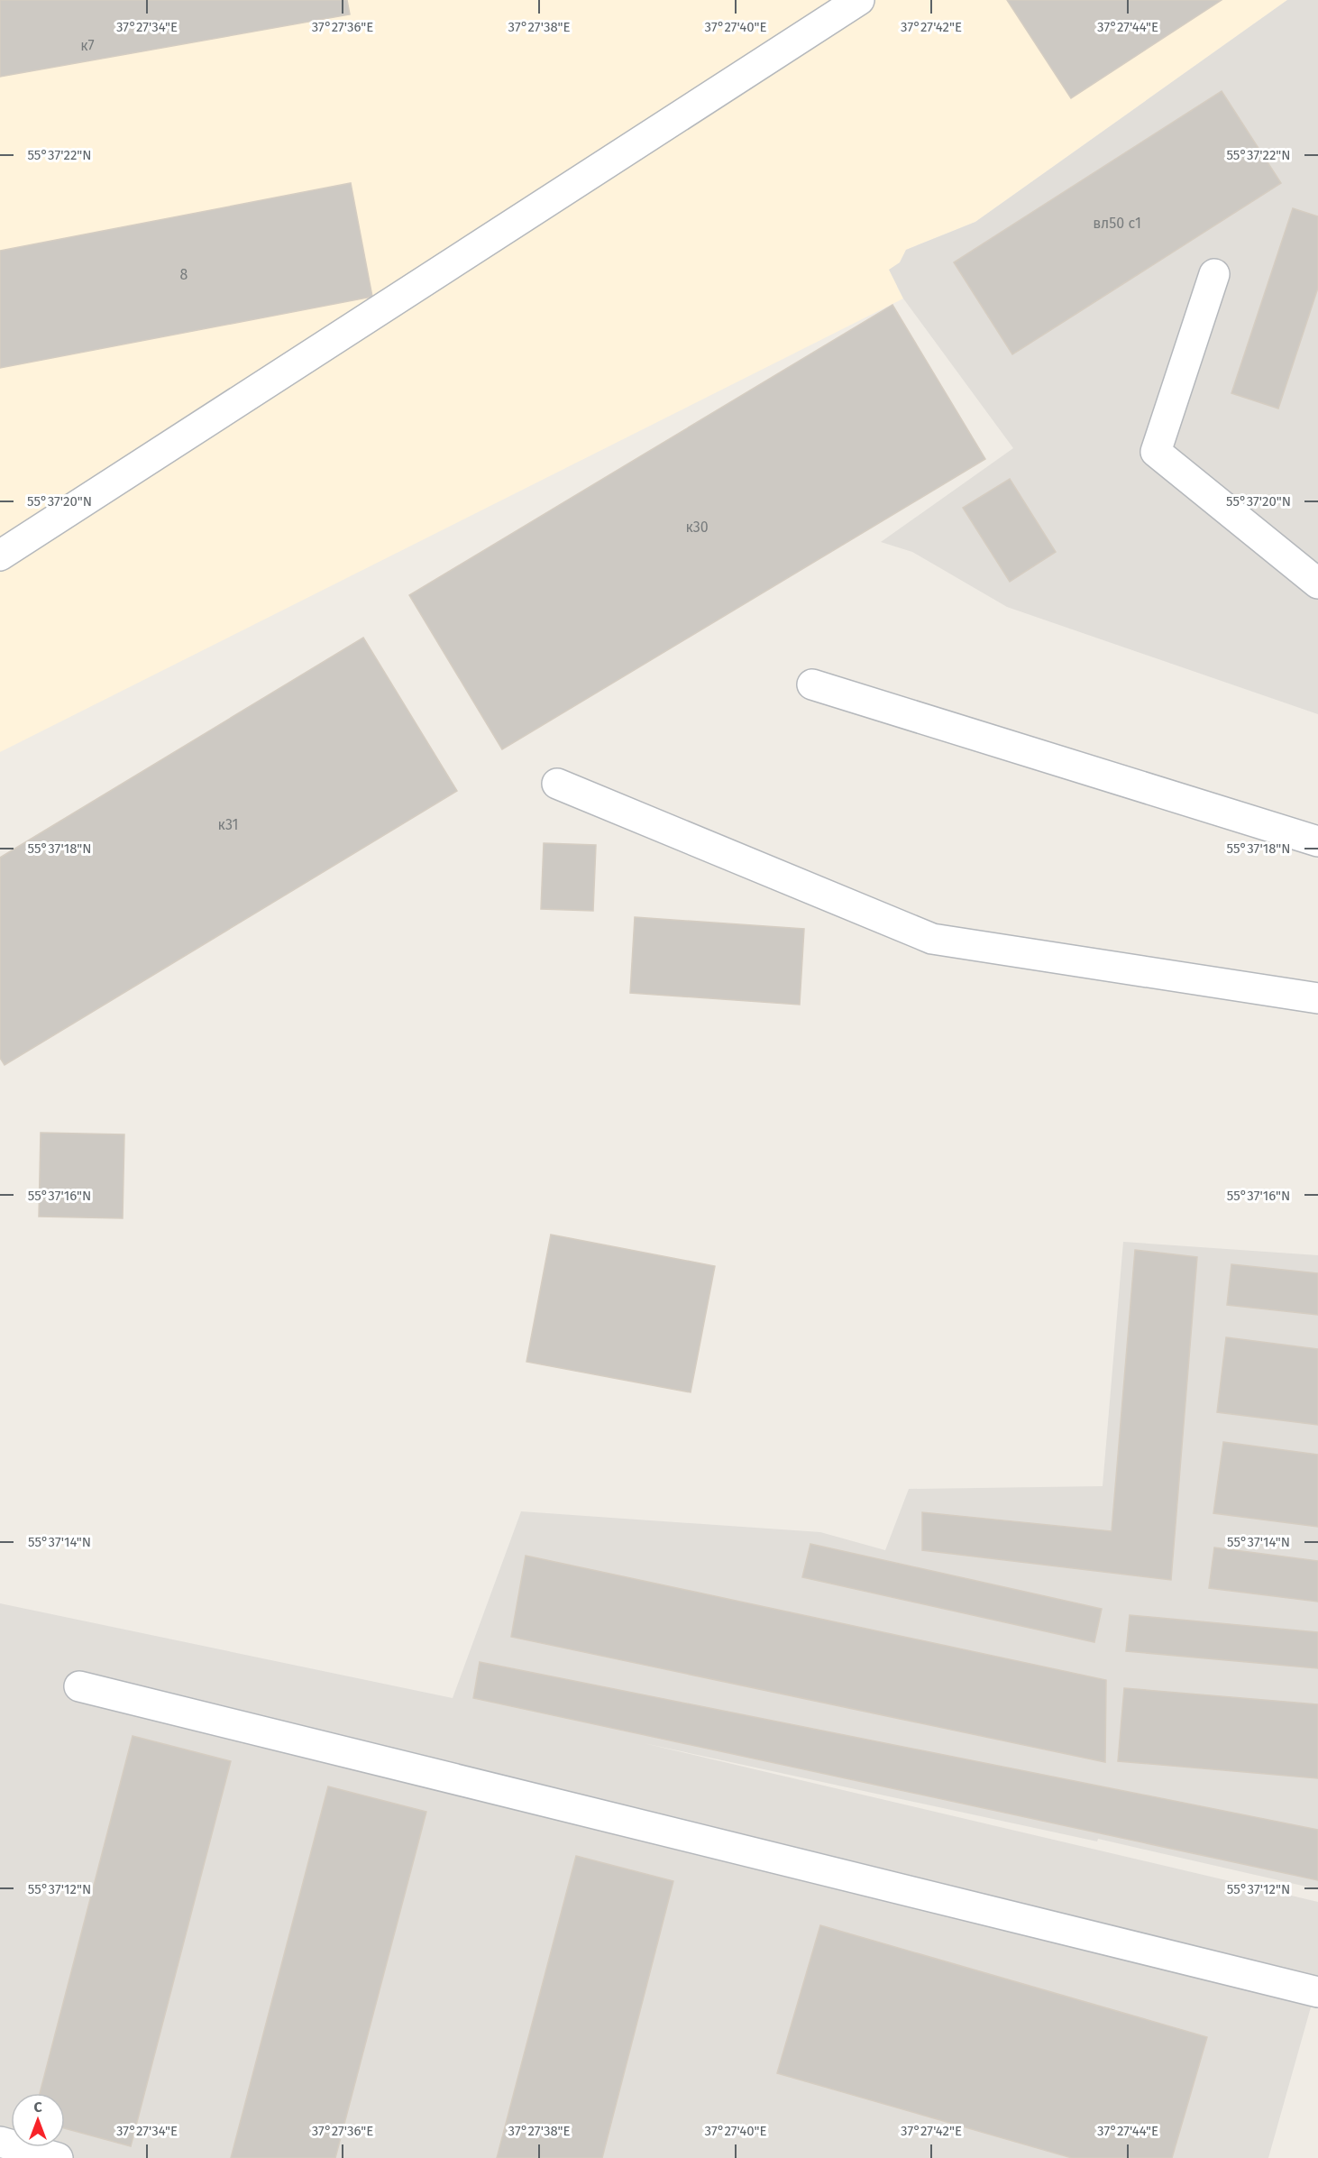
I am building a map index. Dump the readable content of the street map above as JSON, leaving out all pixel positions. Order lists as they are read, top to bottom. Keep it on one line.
{"house_numbers":["к7","вл50 с1","8","к30","к31"],"north":"top","coordinates":["37°27'34\"E","37°27'36\"E","37°27'38\"E","37°27'40\"E","37°27'42\"E","37°27'44\"E","55°37'22\"N","55°37'20\"N","55°37'18\"N","55°37'16\"N","55°37'14\"N","55°37'12\"N"]}
